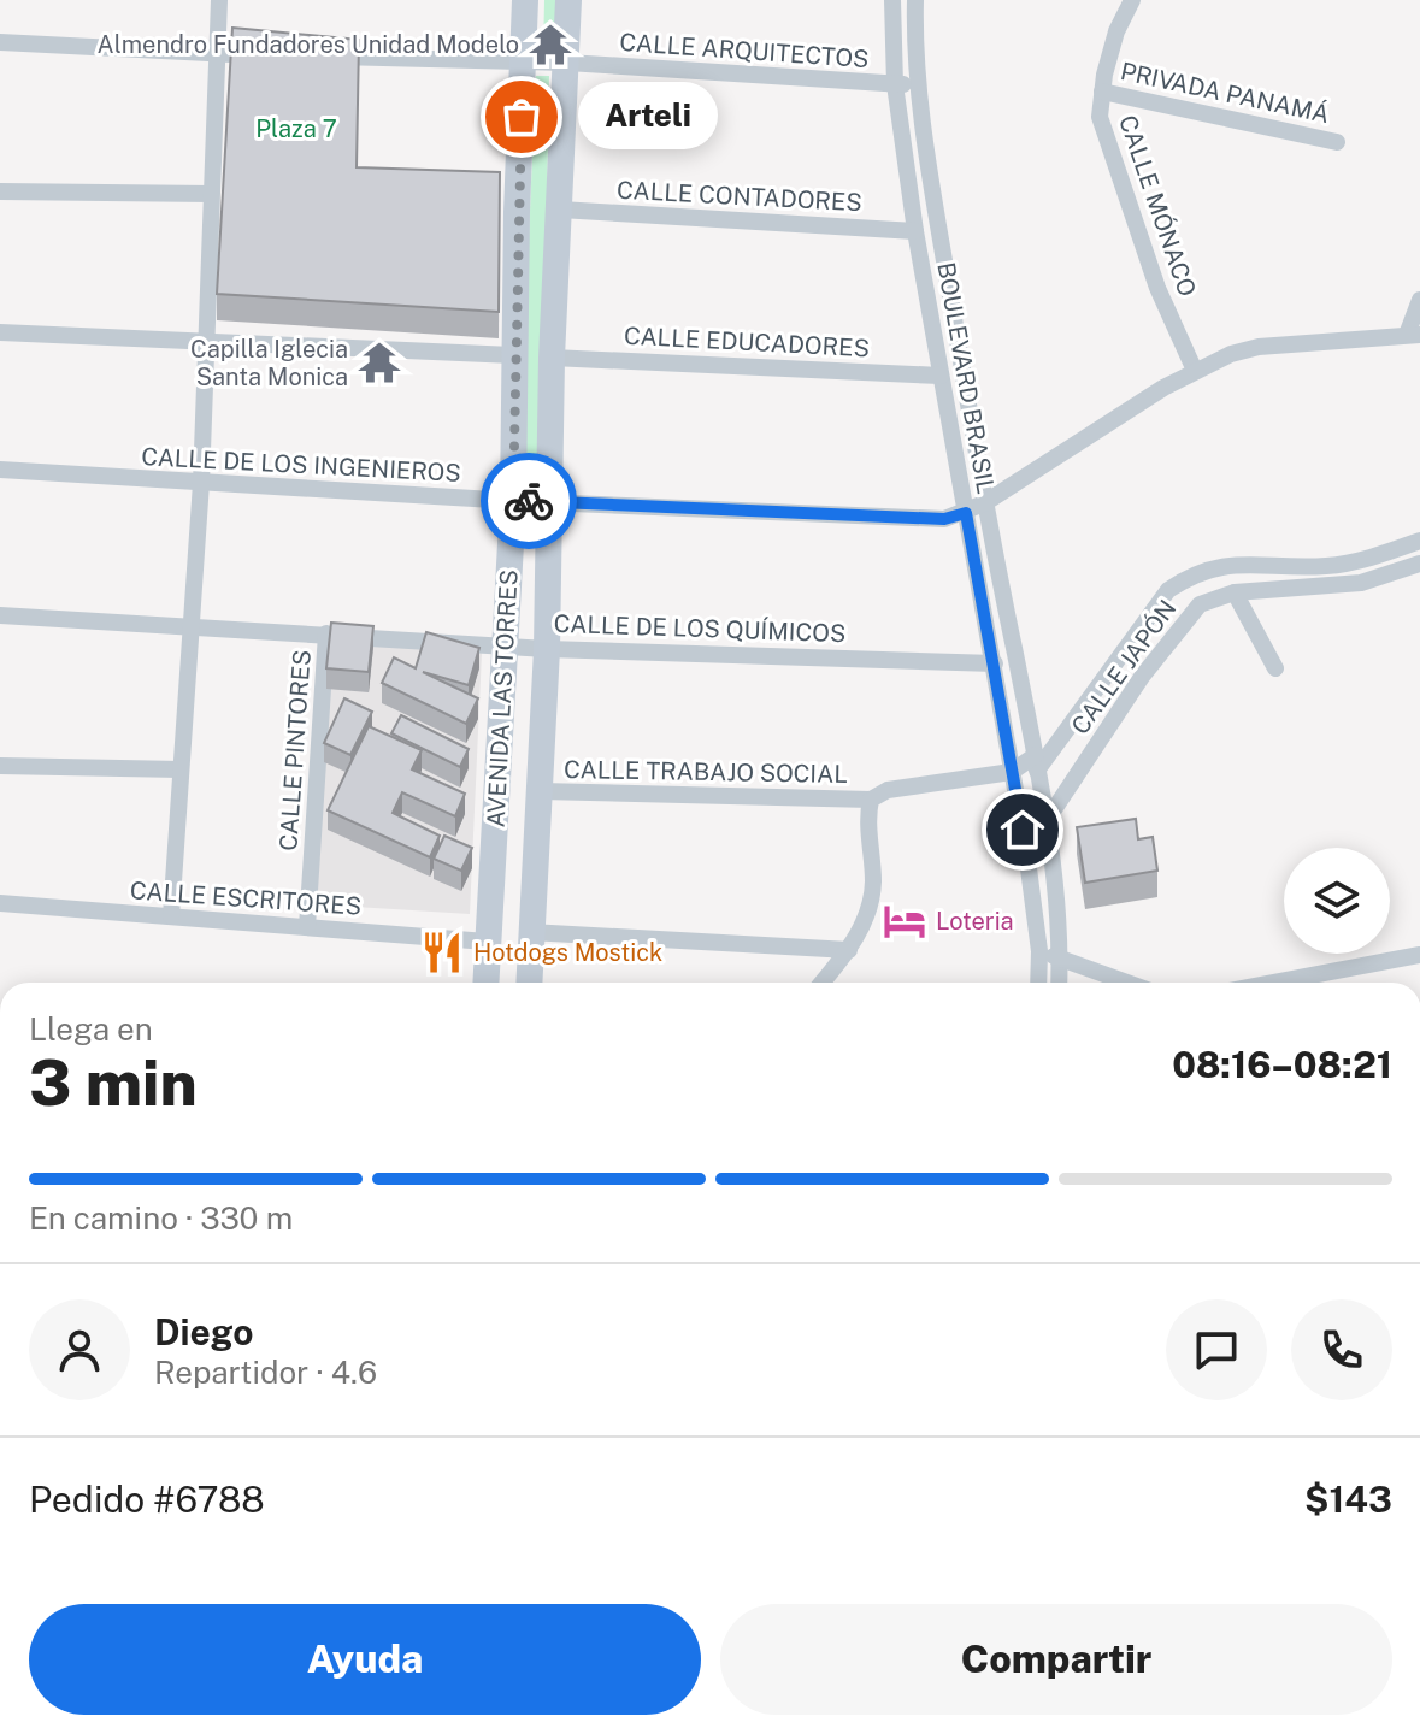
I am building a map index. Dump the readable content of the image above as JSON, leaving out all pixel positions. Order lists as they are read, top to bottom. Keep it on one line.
{"streets":{"main road":["AVENIDA LAS TORRES"],"street":["CALLE ARQUITECTOS","PRIVADA PANAMÁ","CALLE CONTADORES","CALLE MÓNACO","CALLE EDUCADORES","BOULEVARD BRASIL","CALLE DE LOS INGENIEROS","CALLE DE LOS QUÍMICOS","CALLE JAPÓN","CALLE PINTORES","CALLE TRABAJO SOCIAL","CALLE ESCRITORES"]},"crossings":[["CALLE ARQUITECTOS","BOULEVARD BRASIL"],["CALLE ARQUITECTOS","AVENIDA LAS TORRES"],["PRIVADA PANAMÁ","CALLE MÓNACO"],["CALLE CONTADORES","BOULEVARD BRASIL"],["CALLE CONTADORES","AVENIDA LAS TORRES"],["CALLE MÓNACO","CALLE DE LOS INGENIEROS"],["CALLE EDUCADORES","BOULEVARD BRASIL"],["CALLE EDUCADORES","AVENIDA LAS TORRES"],["BOULEVARD BRASIL","CALLE DE LOS INGENIEROS"],["BOULEVARD BRASIL","CALLE DE LOS QUÍMICOS"],["BOULEVARD BRASIL","CALLE JAPÓN"],["BOULEVARD BRASIL","CALLE TRABAJO SOCIAL"],["CALLE DE LOS INGENIEROS","AVENIDA LAS TORRES"],["CALLE DE LOS QUÍMICOS","AVENIDA LAS TORRES"],["CALLE DE LOS QUÍMICOS","CALLE PINTORES"],["AVENIDA LAS TORRES","CALLE TRABAJO SOCIAL"],["AVENIDA LAS TORRES","CALLE ESCRITORES"],["CALLE PINTORES","CALLE ESCRITORES"]],"parks":["Plaza 7"],"places":{"temple":["Almendro Fundadores Unidad Modelo","Capilla Iglecia Santa Monica"],"other":["Arteli"],"hotel":["Loteria"],"restaurant":["Hotdogs Mostick"]},"page":{"bubble":"Arteli","heading":["3 min","Llega en","08:16–08:21"],"panel":["Diego","Repartidor · 4.6","Pedido #6788","$143"],"bar":"En camino · 330 m","buttons":["Ayuda","Compartir"]}}
